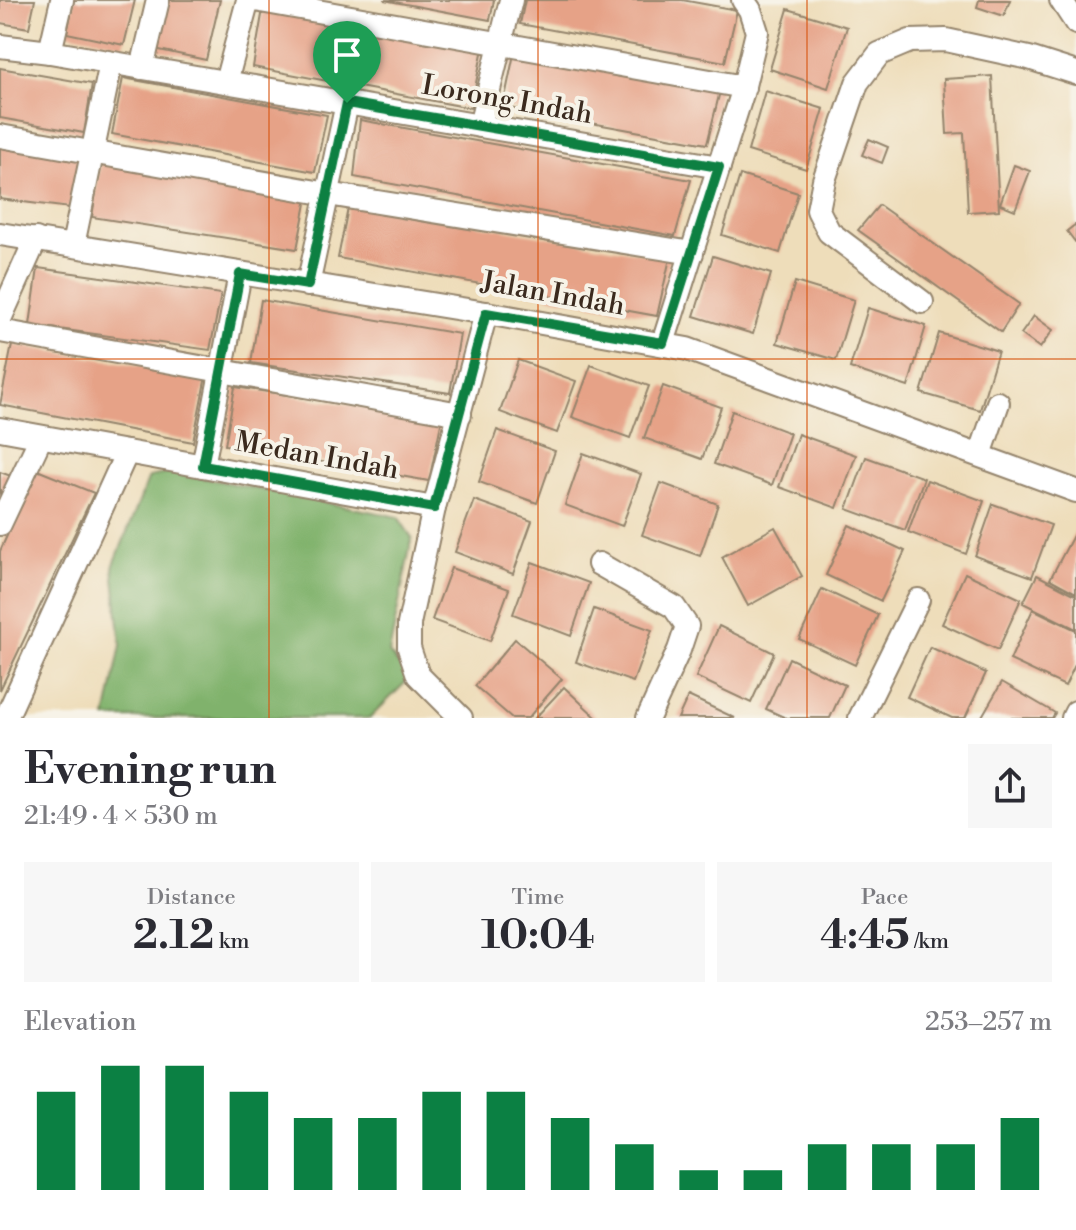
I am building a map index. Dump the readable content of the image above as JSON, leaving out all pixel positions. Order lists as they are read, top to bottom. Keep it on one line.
{"streets":{"street":["Lorong Indah","Jalan Indah","Medan Indah"]},"page":{"heading":["Evening run","21:49 · 4 × 530 m"],"stats":[["Distance","2.12 km"],["Time","10:04"],["Pace","4:45 /km"]],"chart":["Elevation","253–257 m"]}}
